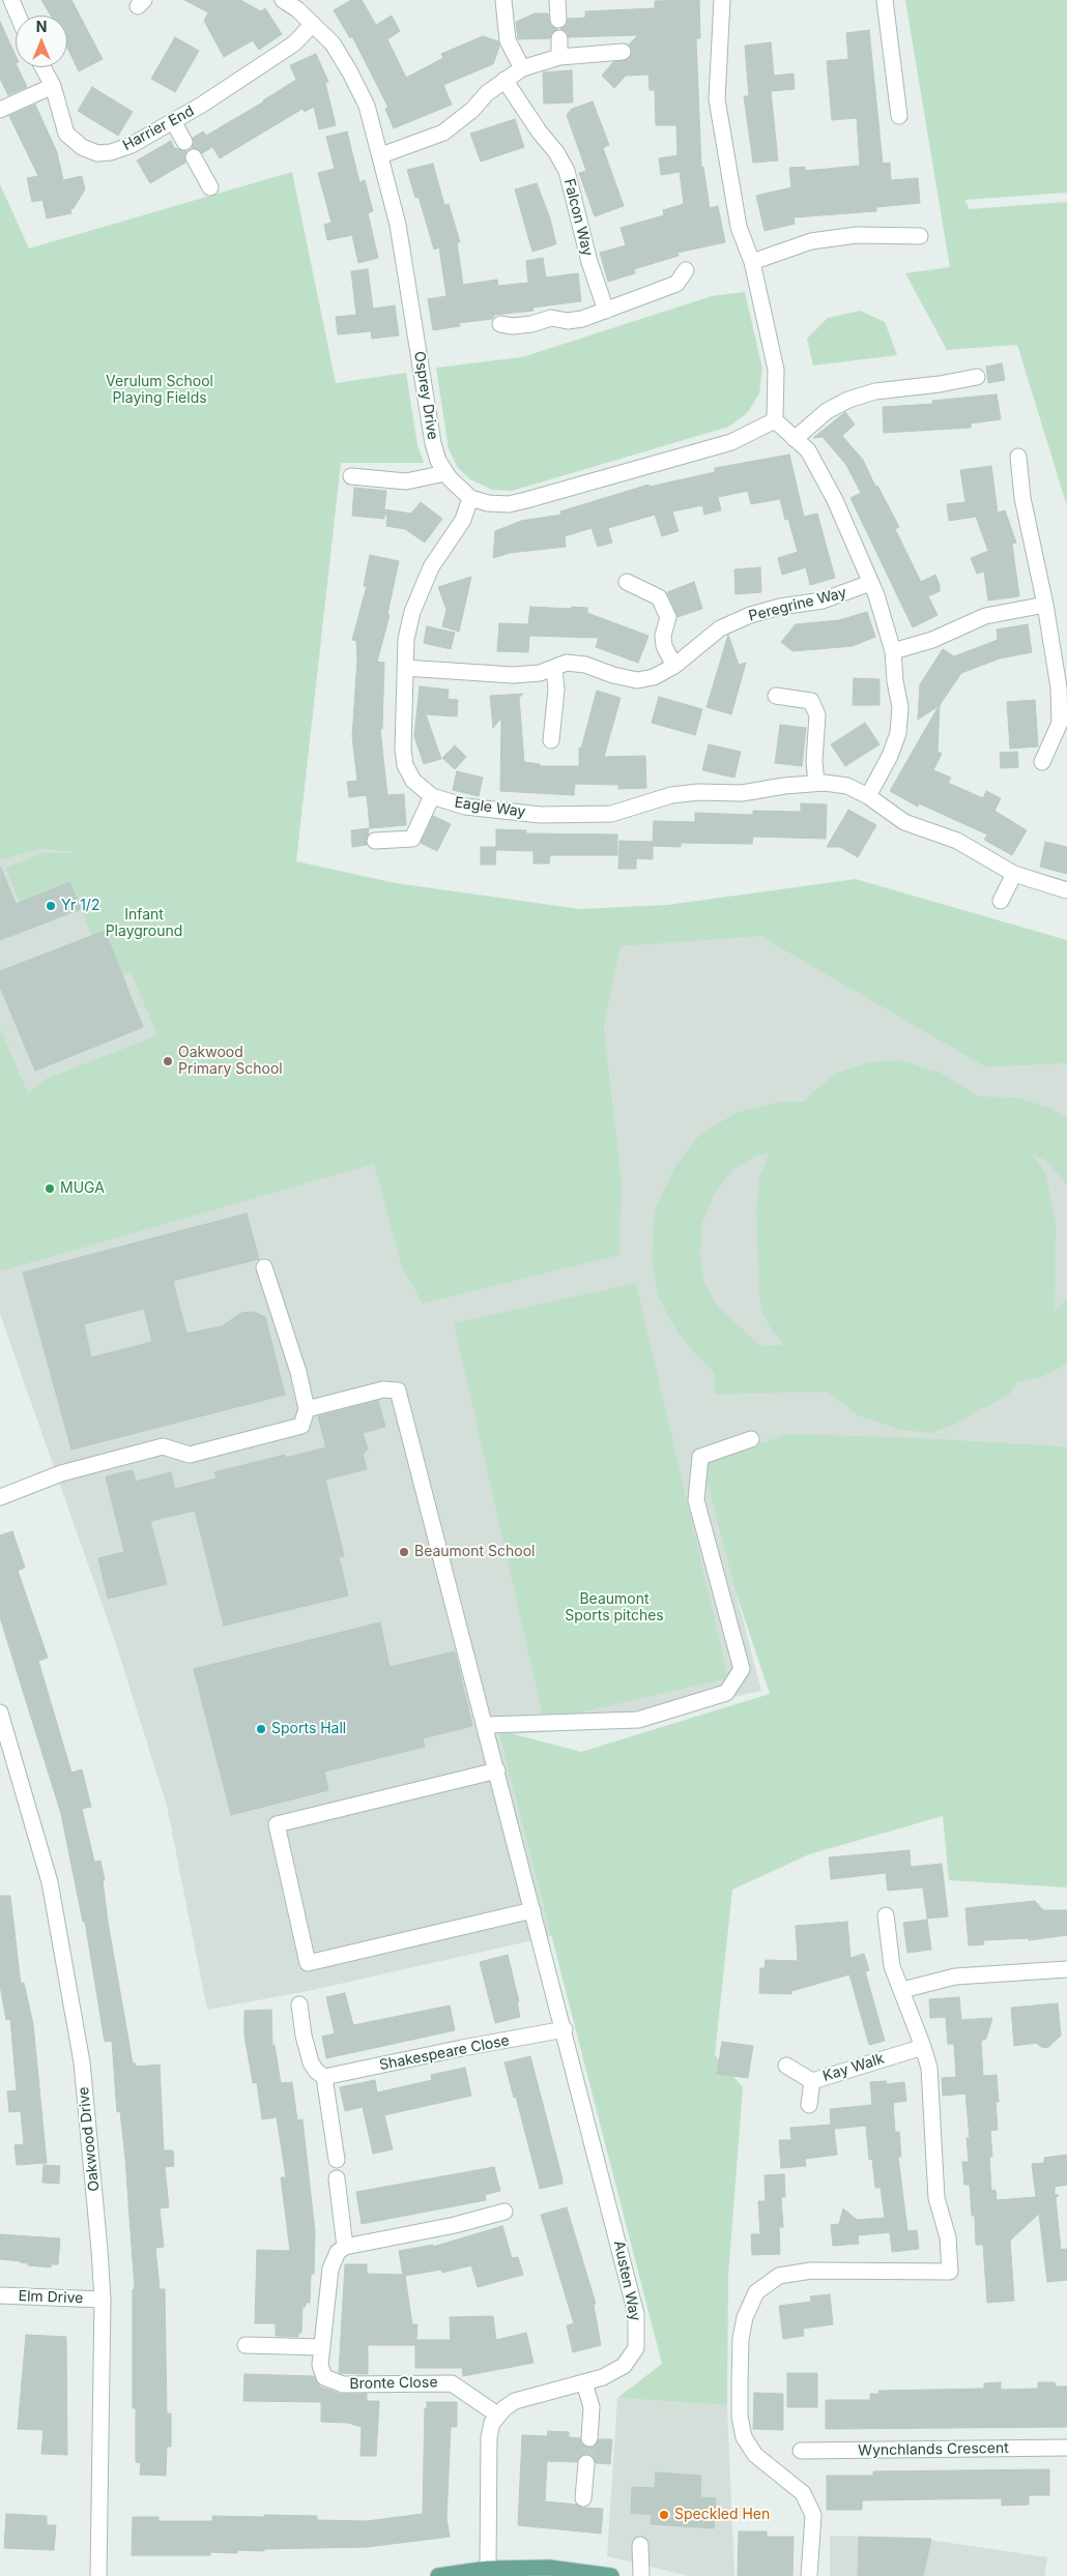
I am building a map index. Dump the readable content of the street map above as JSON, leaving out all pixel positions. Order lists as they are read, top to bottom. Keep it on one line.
{"streets":{"street":["Harrier End","Falcon Way","Osprey Drive","Peregrine Way","Eagle Way","Shakespeare Close","Kay Walk","Oakwood Drive","Austen Way","Elm Drive","Bronte Close","Wynchlands Crescent"]},"crossings":[["Harrier End","Osprey Drive"],["Osprey Drive","Eagle Way"],["Peregrine Way","Eagle Way"],["Shakespeare Close","Austen Way"],["Oakwood Drive","Elm Drive"],["Austen Way","Bronte Close"]],"parks":["Verulum School Playing Fields","Infant Playground","Beaumont Sports pitches"],"places":["Yr 1/2","Oakwood Primary School","MUGA","Beaumont School","Sports Hall","Speckled Hen"],"north":"top"}
